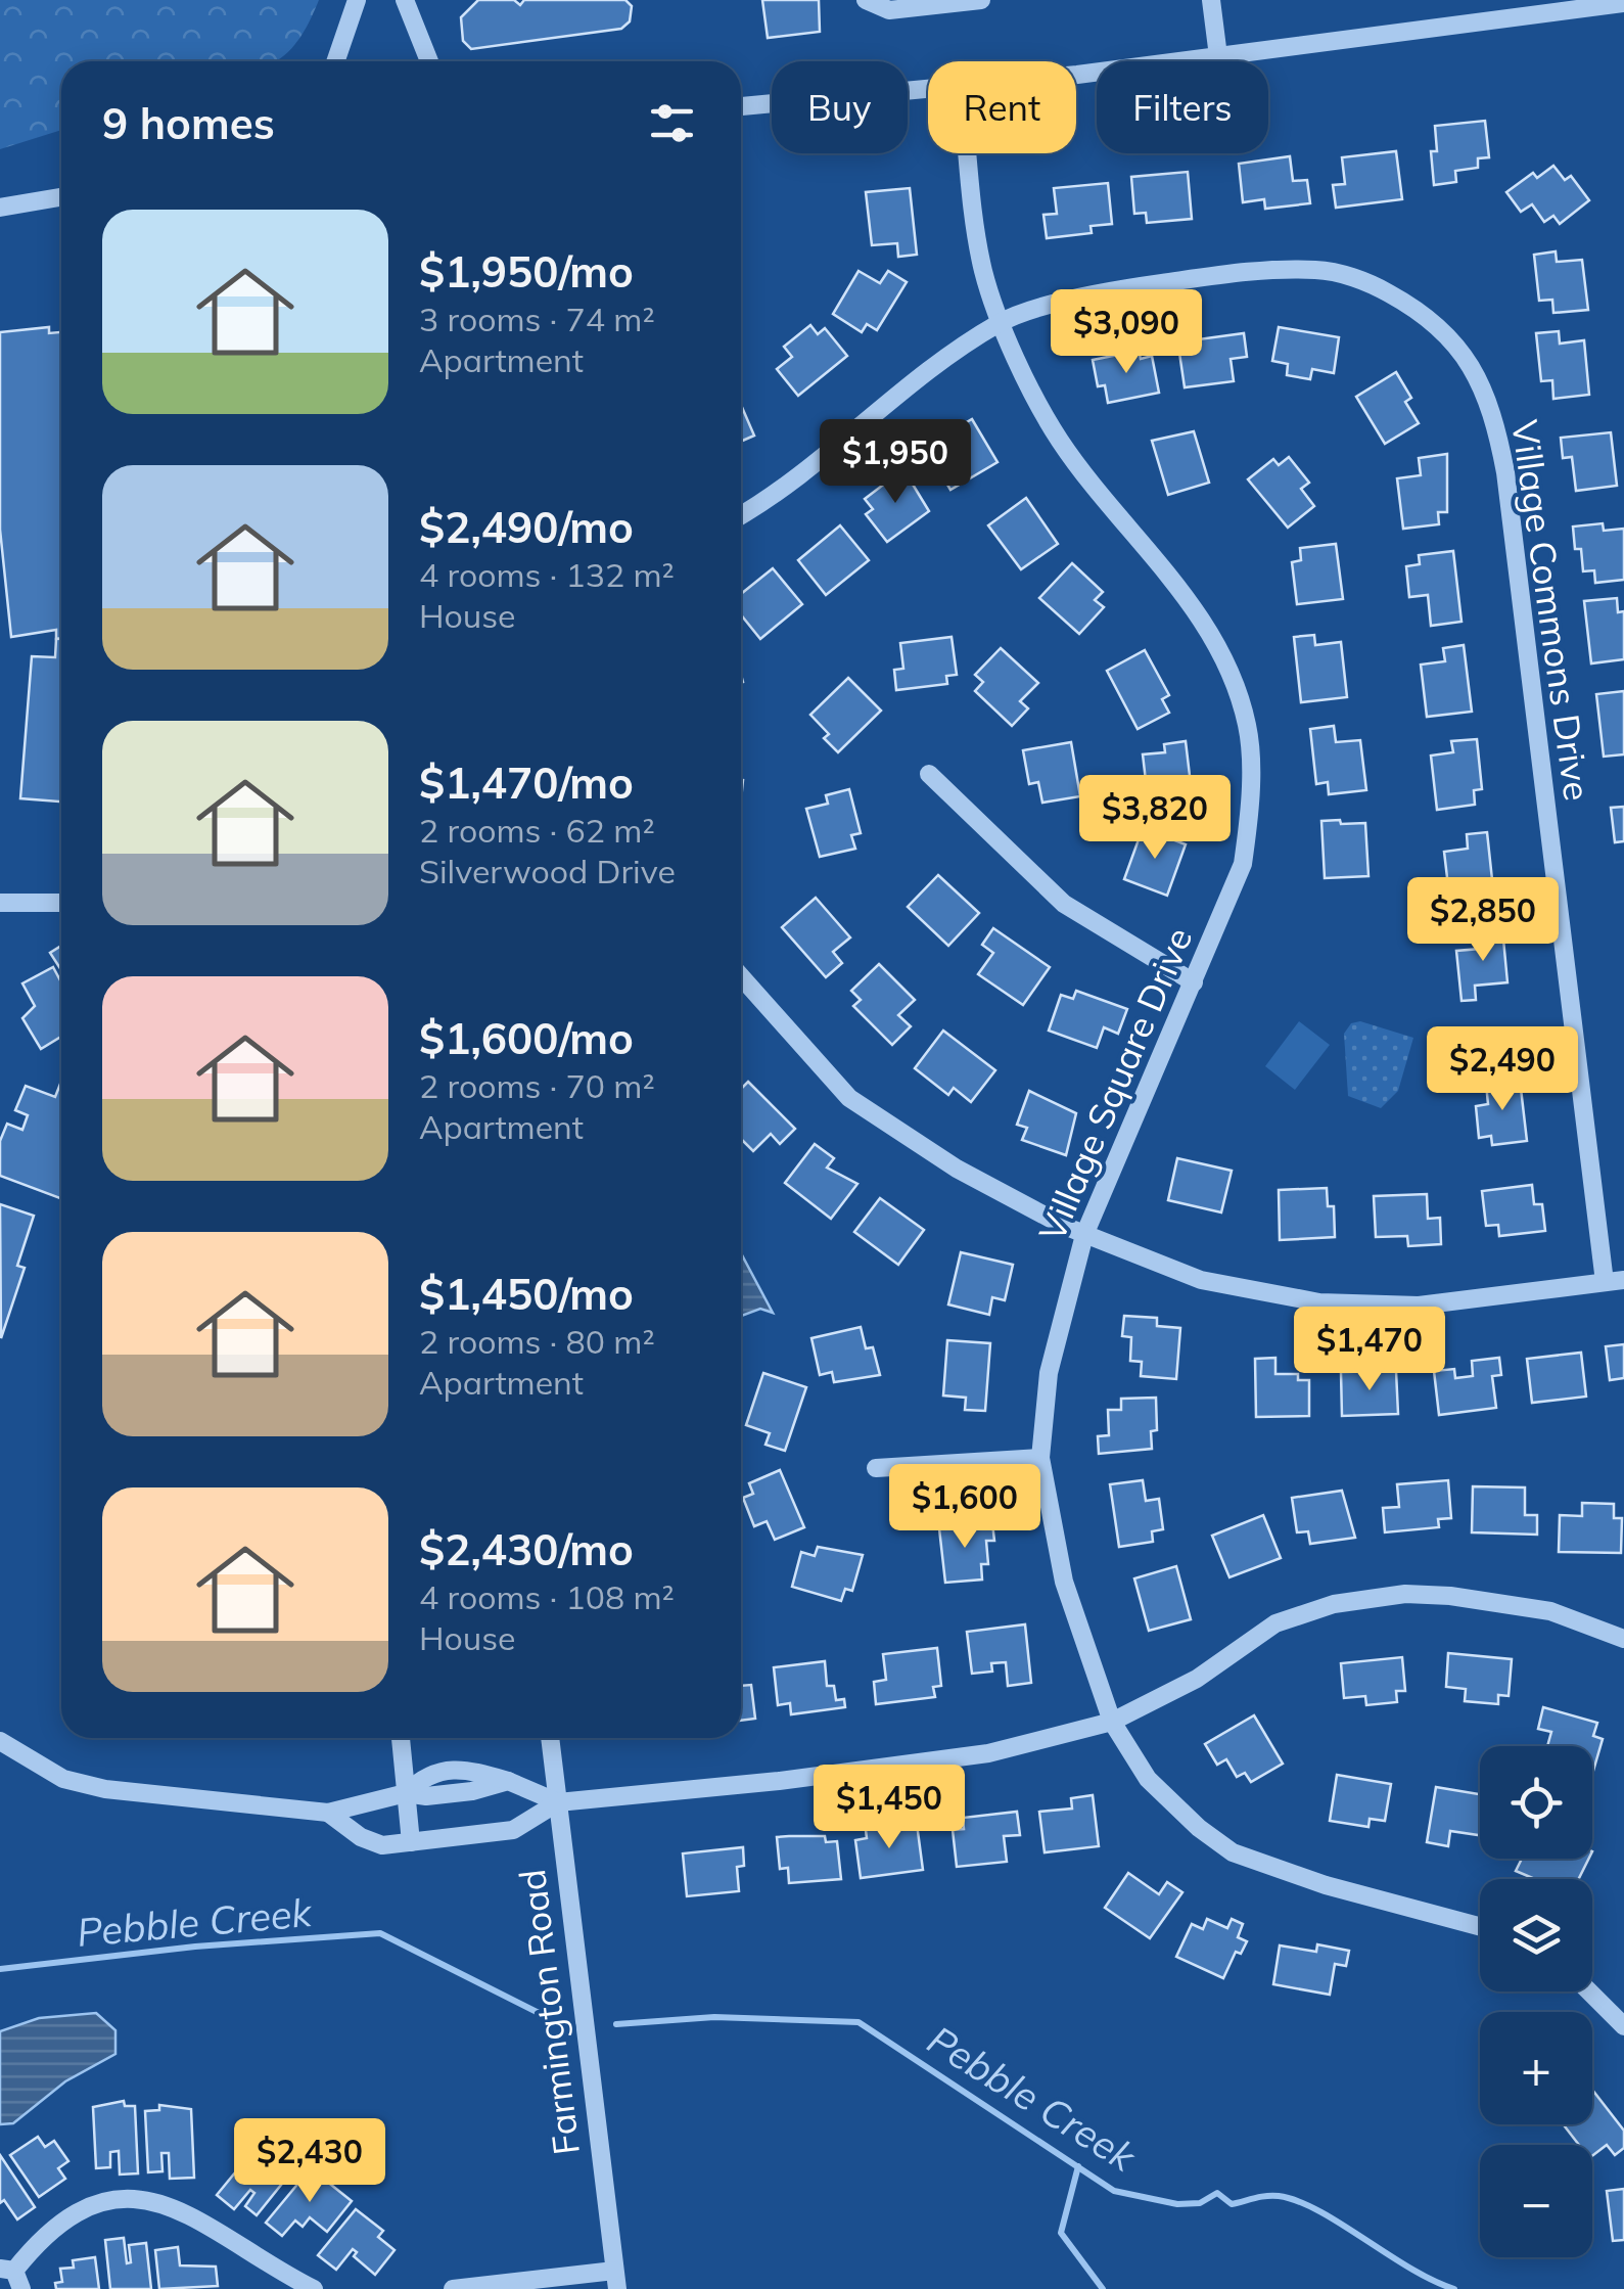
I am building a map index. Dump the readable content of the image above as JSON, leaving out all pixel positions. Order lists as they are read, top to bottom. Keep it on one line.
{"streets":{"street":["Village Commons Drive","Village Square Drive","Farmington Road"]},"crossings":[["Village Commons Drive","Village Square Drive"]],"water":["Pebble Creek"],"page":{"chip":["Buy","Rent","Filters"],"heading":"9 homes","list":[{"name":"$1,950/mo","note":"3 rooms · 74 m² · Apartment"},{"name":"$2,490/mo","note":"4 rooms · 132 m² · House"},{"name":"$1,470/mo","note":"2 rooms · 62 m² · Silverwood Drive"},{"name":"$1,600/mo","note":"2 rooms · 70 m² · Apartment"},{"name":"$1,450/mo","note":"2 rooms · 80 m² · Apartment"},{"name":"$2,430/mo","note":"4 rooms · 108 m² · House"}],"price":["$3,090","$1,950","$3,820","$2,850","$2,490","$1,470","$1,600","$1,450","$2,430"],"map_buttons":["+","−"]}}
